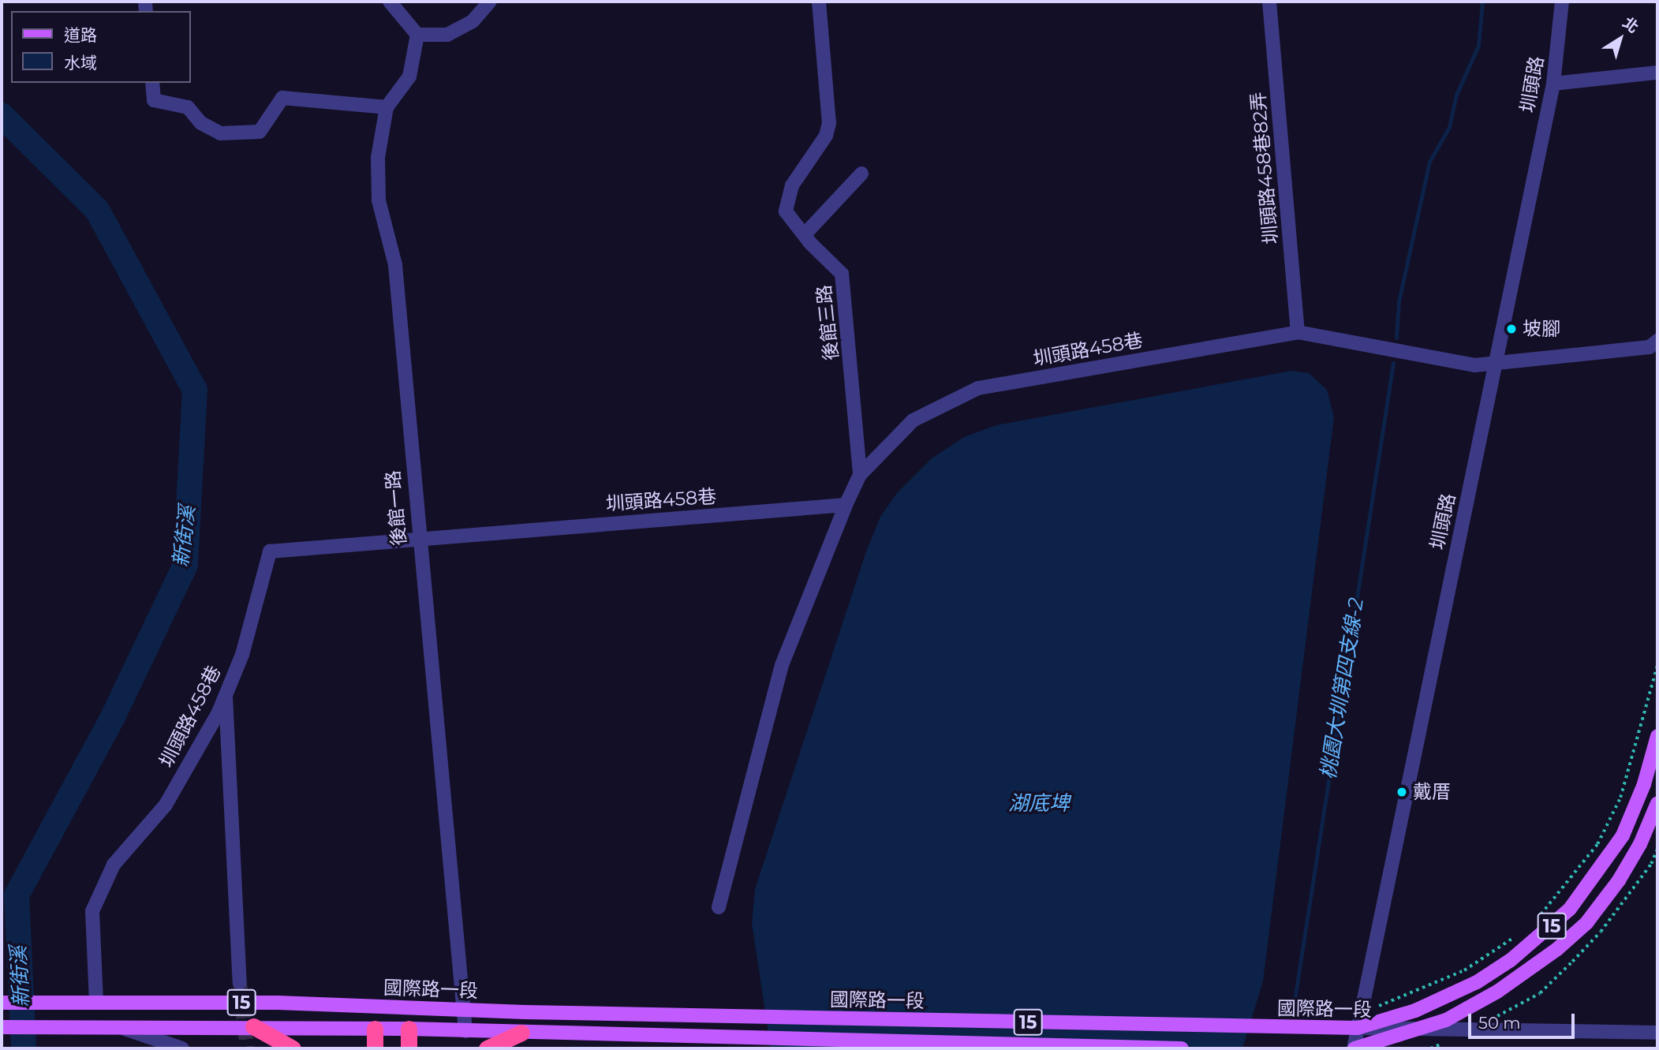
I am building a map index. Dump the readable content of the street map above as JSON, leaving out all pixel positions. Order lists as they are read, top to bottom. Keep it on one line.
{"streets":{"main road":["15","國際路一段"],"street":["圳頭路","圳頭路458巷82弄","後館三路","圳頭路458巷","後館一路"]},"crossings":[["圳頭路","圳頭路458巷"],["圳頭路","15"],["圳頭路","國際路一段"],["圳頭路458巷82弄","圳頭路458巷"],["後館三路","圳頭路458巷"],["圳頭路458巷","後館一路"],["圳頭路458巷","15"],["圳頭路458巷","國際路一段"],["後館一路","國際路一段"],["15","國際路一段"]],"water":["新街溪","桃園大圳第四支線-2","湖底埤"],"places":["坡腳","戴厝"],"legend":["道路","水域"],"scale_bar":"50 m","north":"top right"}
